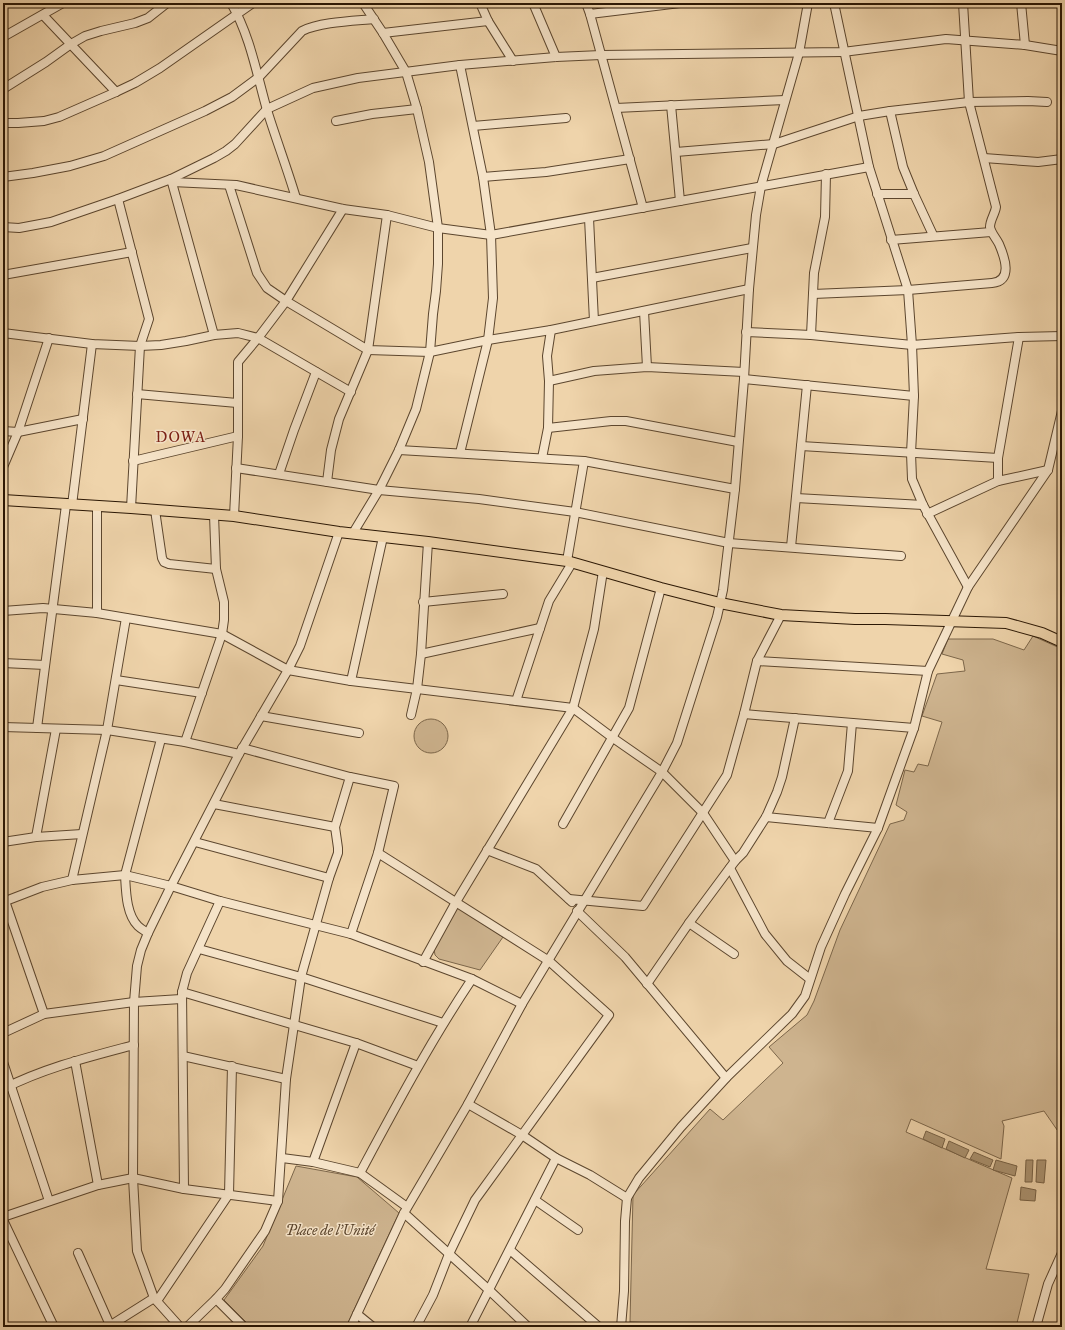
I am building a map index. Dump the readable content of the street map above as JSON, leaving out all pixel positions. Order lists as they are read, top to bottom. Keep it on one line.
{"districts":["DOWA"],"parks":["Place de l'Unité"]}
